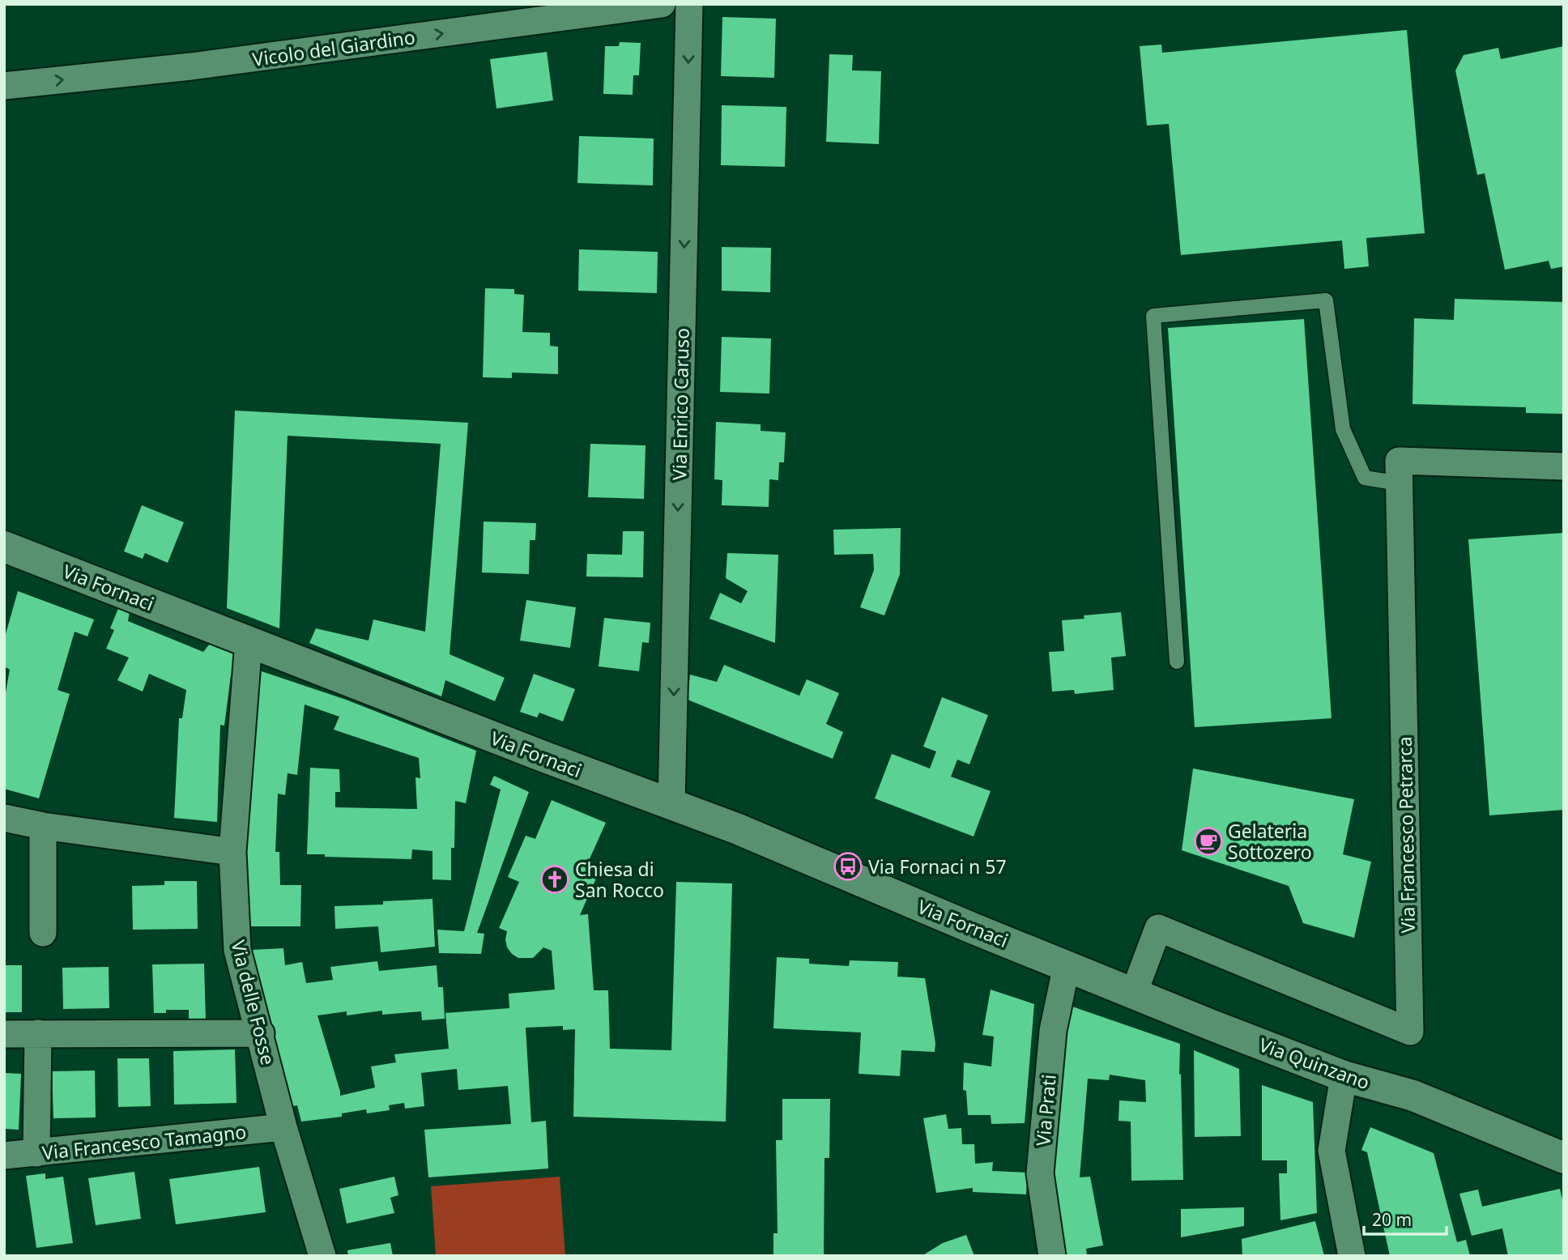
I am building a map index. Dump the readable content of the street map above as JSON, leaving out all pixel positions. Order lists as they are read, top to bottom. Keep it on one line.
{"streets":{"street":["Vicolo del Giardino","Via Enrico Caruso","Via Fornaci","Via Francesco Petrarca","Via delle Fosse","Via Quinzano","Via Prati","Via Francesco Tamagno"]},"crossings":[["Via Enrico Caruso","Via Fornaci"],["Via Fornaci","Via delle Fosse"],["Via Fornaci","Via Quinzano"],["Via Fornaci","Via Prati"],["Via Francesco Petrarca","Via Quinzano"],["Via delle Fosse","Via Francesco Tamagno"],["Via Quinzano","Via Prati"]],"one_way":["Vicolo del Giardino","Via Enrico Caruso"],"places":{"cafe":["Gelateria Sottozero"],"bus stop":["Via Fornaci n 57"],"church":["Chiesa di San Rocco"]},"scale_bar":"20 m"}
